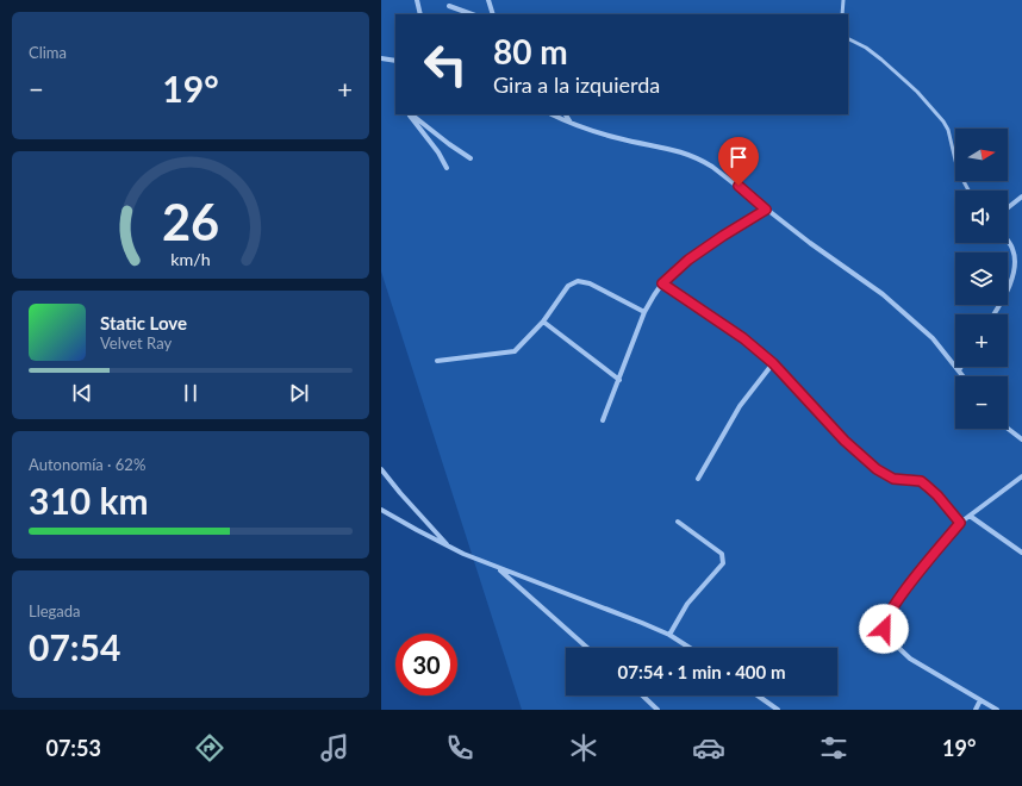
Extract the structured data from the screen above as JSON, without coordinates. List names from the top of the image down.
{
  "north": "right",
  "page": {
    "tile": [
      "Clima",
      ["Autonomía · 62%", "310 km"],
      ["Llegada", "07:54"]
    ],
    "turn": ["80 m", "Gira a la izquierda"],
    "heat": ["−", "19°", "+"],
    "map_buttons": ["+", "−"],
    "song": ["Static Love", "Velvet Ray"],
    "limit": "30",
    "trip": "07:54 · 1 min · 400 m",
    "tabs": ["07:53", "19°"],
    "gauge": ["26", "km/h"]
  }
}
